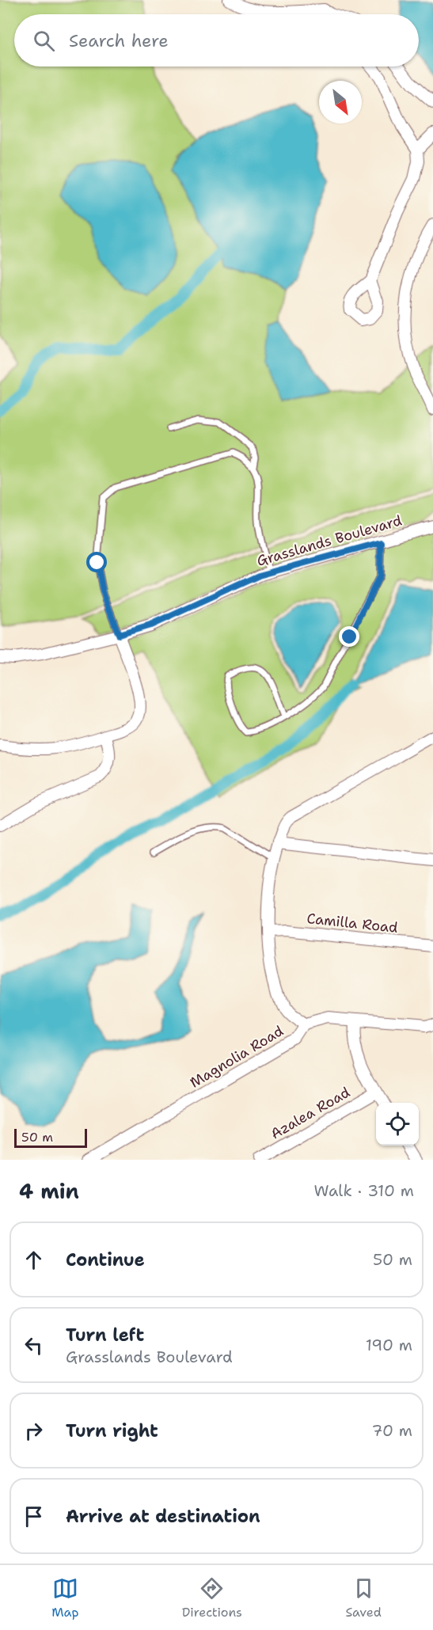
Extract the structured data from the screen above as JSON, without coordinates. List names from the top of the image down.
{
  "streets": {
    "street": [
      "Grasslands Boulevard",
      "Camilla Road",
      "Magnolia Road",
      "Azalea Road"
    ]
  },
  "crossings": [
    ["Camilla Road", "Magnolia Road"]
  ],
  "scale_bar": "50 m",
  "north": "bottom right",
  "page": {
    "search": "Search here",
    "scale": "50 m",
    "heading": ["4 min", "Walk · 310 m"],
    "list": [
      ["Continue", "50 m"],
      ["Turn left", "Grasslands Boulevard", "190 m"],
      ["Turn right", "70 m"],
      "Arrive at destination"
    ],
    "nav": ["Map", "Directions", "Saved"]
  }
}
